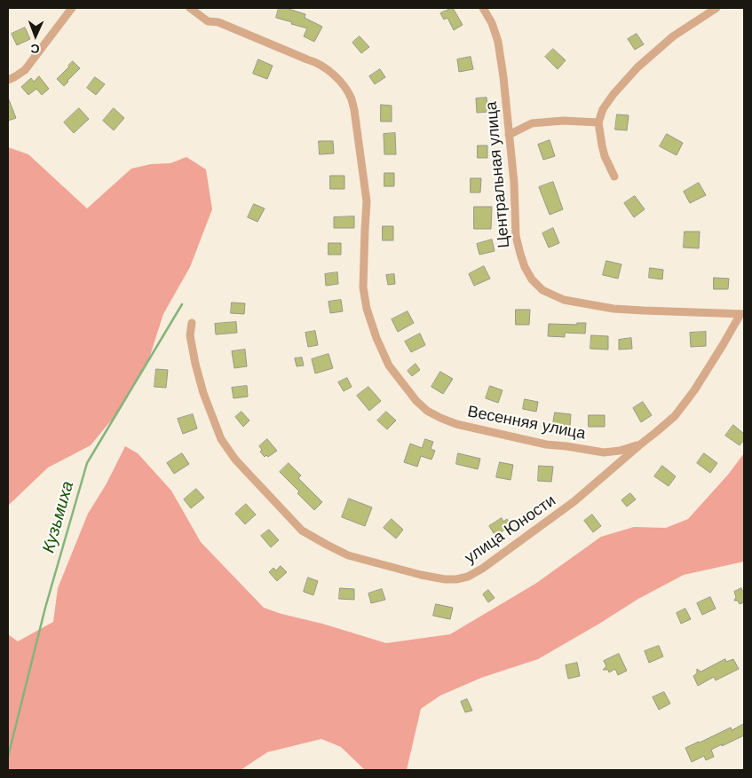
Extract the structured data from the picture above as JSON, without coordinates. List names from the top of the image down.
{
  "streets": {
    "street": ["Центральная улица", "Весенняя улица", "улица Юности"]
  },
  "crossings": [
    ["Центральная улица", "улица Юности"],
    ["Весенняя улица", "улица Юности"]
  ],
  "water": ["Кузьмиха"],
  "north": "bottom"
}
